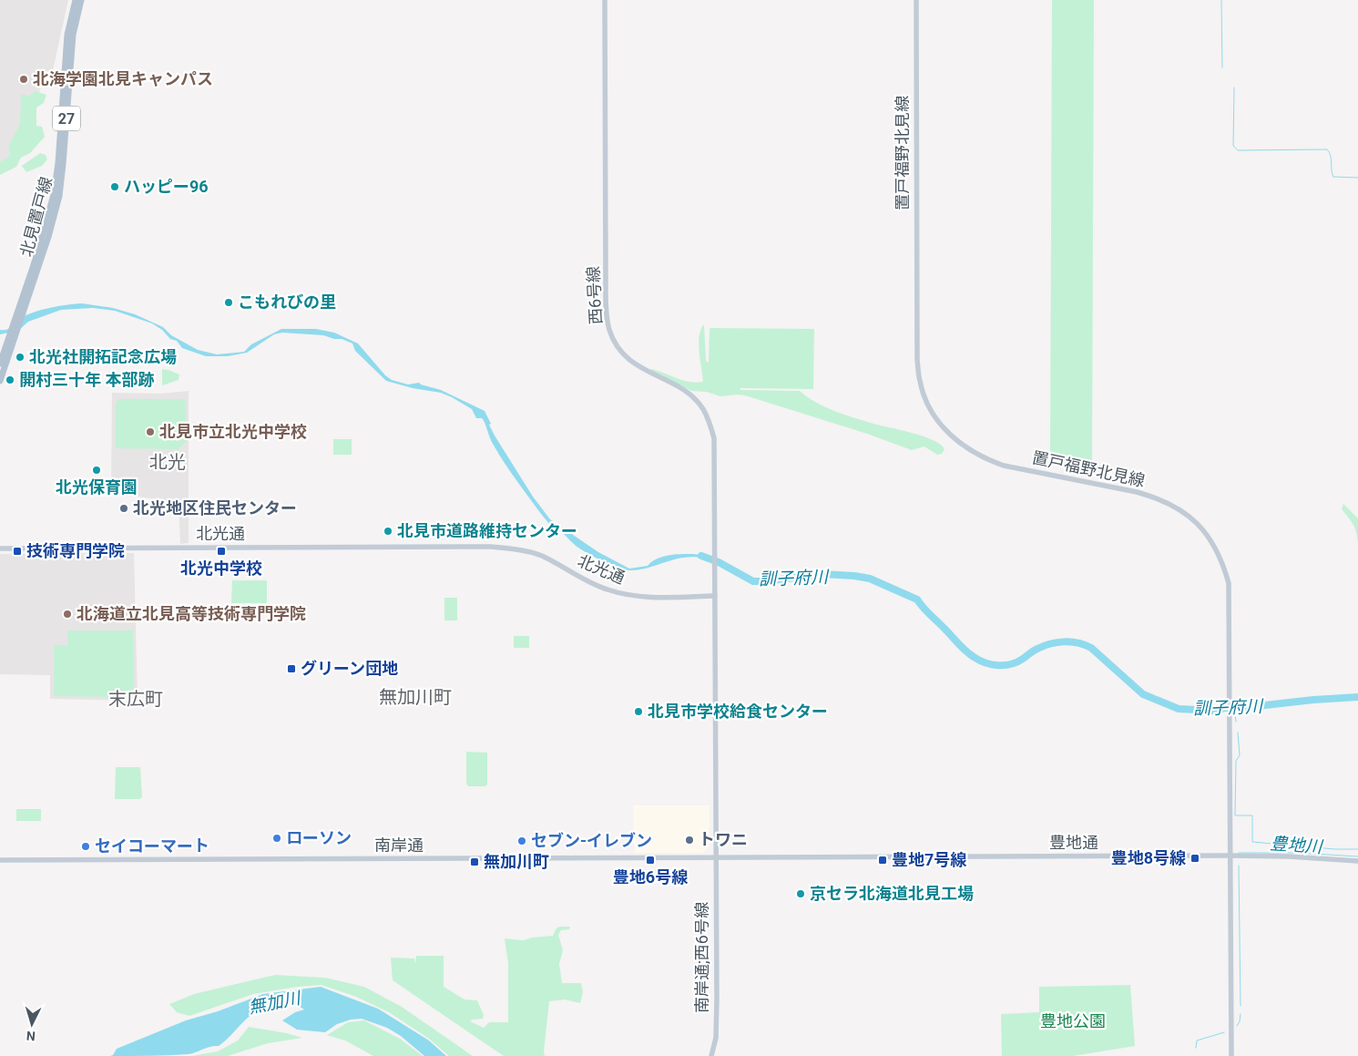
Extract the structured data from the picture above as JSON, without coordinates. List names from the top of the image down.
{
  "streets": {
    "main road": [
      "27",
      "置戸福野北見線",
      "北見置戸線",
      "西6号線",
      "北光通",
      "豊地通",
      "南岸通",
      "南岸通;西6号線"
    ]
  },
  "crossings": [
    ["置戸福野北見線", "豊地通"],
    ["西6号線", "北光通"],
    ["豊地通", "南岸通"],
    ["豊地通", "南岸通;西6号線"],
    ["南岸通", "南岸通;西6号線"]
  ],
  "districts": ["北光", "無加川町", "末広町"],
  "water": ["訓子府川", "豊地川", "無加川"],
  "parks": ["豊地公園"],
  "places": {
    "other": [
      "北海学園北見キャンパス",
      "ハッピー96",
      "こもれびの里",
      "北光社開拓記念広場",
      "開村三十年 本部跡",
      "北見市立北光中学校",
      "北光保育園",
      "北光地区住民センター",
      "北見市道路維持センター",
      "北海道立北見高等技術専門学院",
      "北見市学校給食センター",
      "ローソン",
      "トワニ",
      "セブン-イレブン",
      "セイコーマート",
      "京セラ北海道北見工場"
    ],
    "transit": [
      "技術専門学院",
      "北光中学校",
      "グリーン団地",
      "豊地8号線",
      "豊地6号線",
      "豊地7号線",
      "無加川町"
    ]
  },
  "north": "bottom"
}
